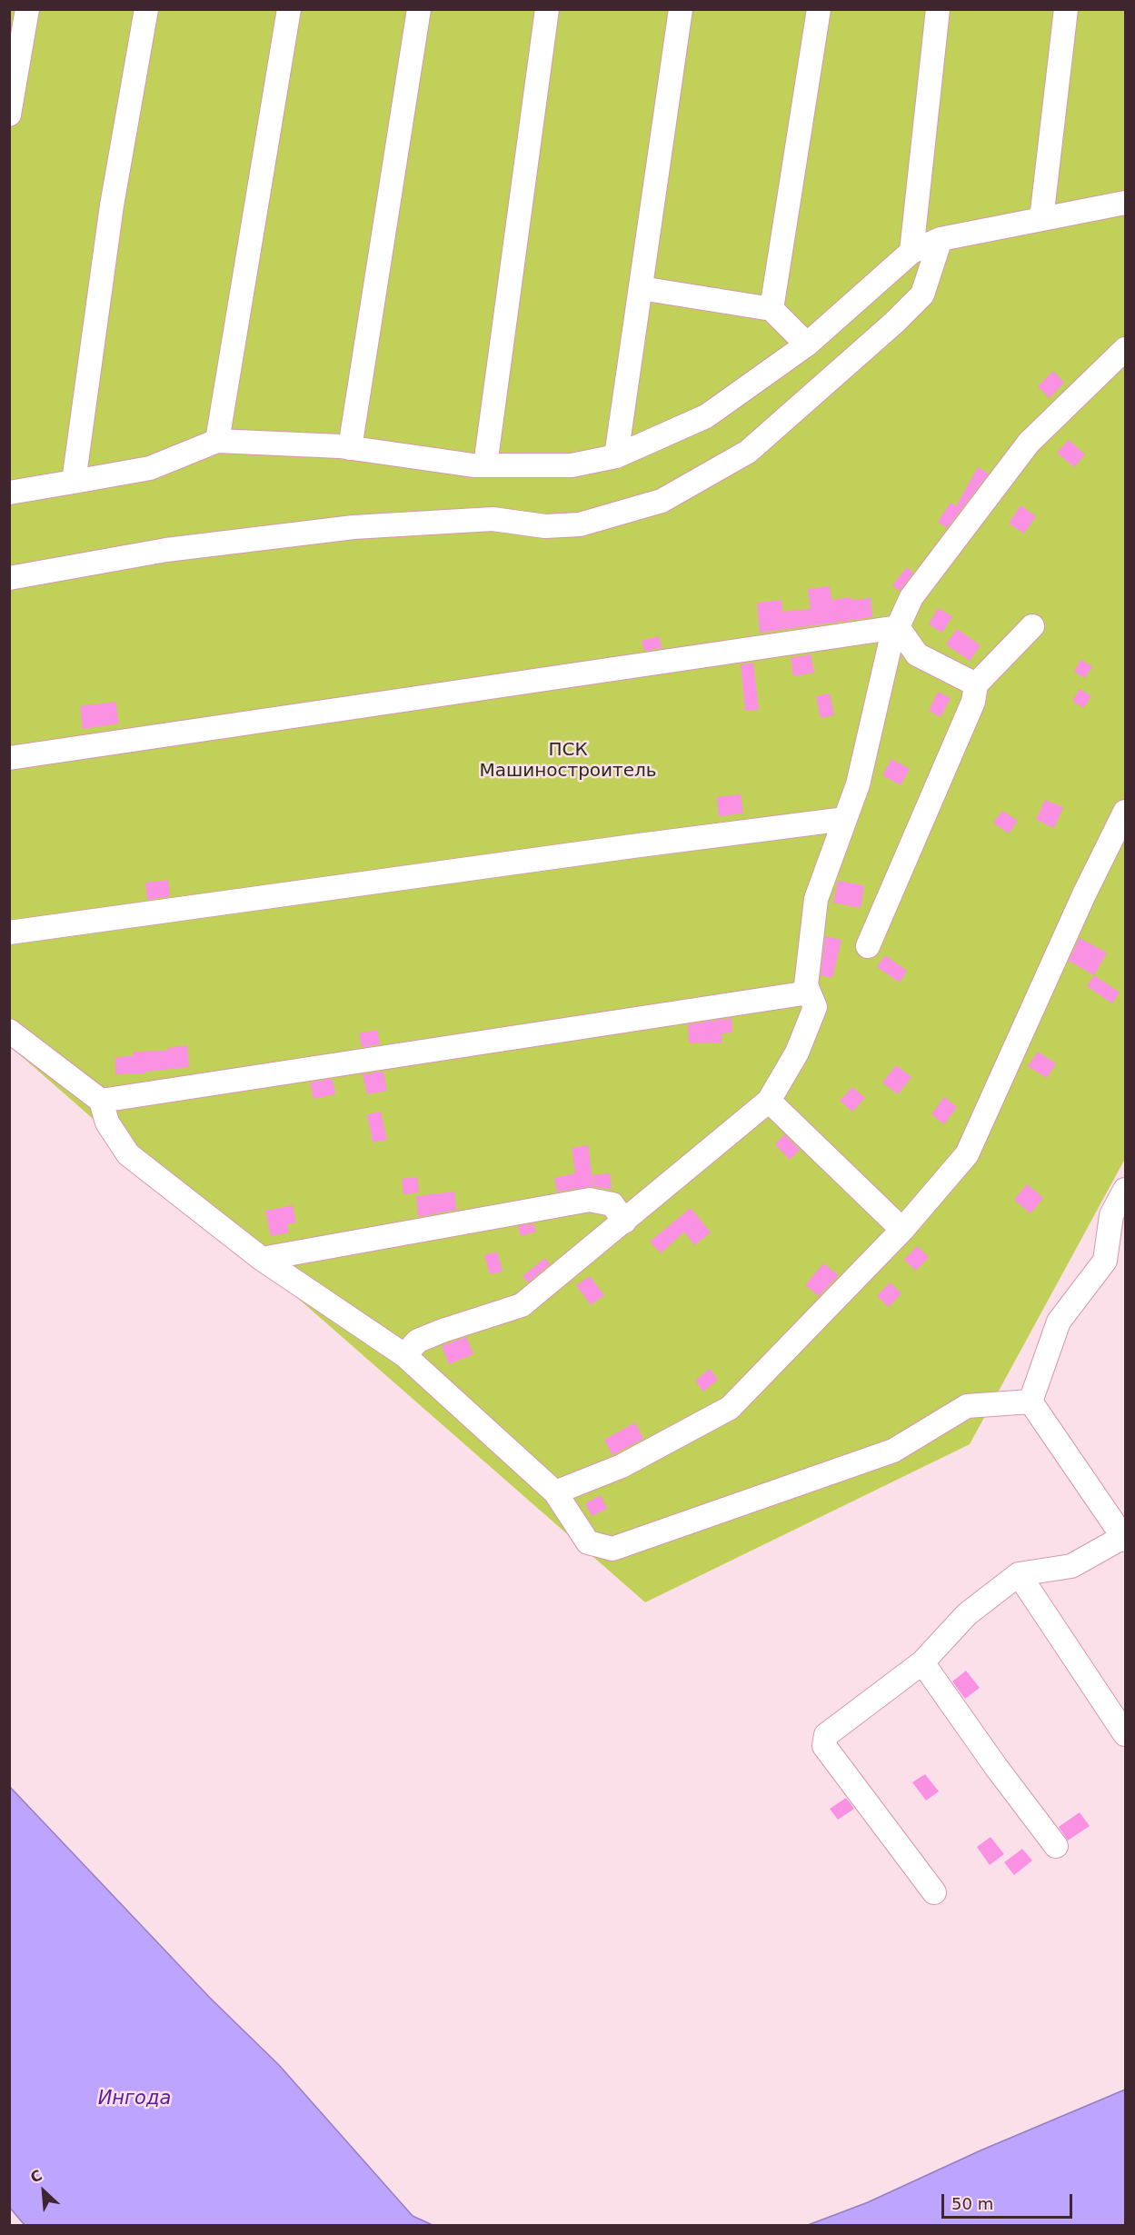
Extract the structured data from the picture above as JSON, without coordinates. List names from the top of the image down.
{
  "water": ["Ингода"],
  "parks": ["ПСК Машиностроитель"],
  "scale_bar": "50 m",
  "north": "top left"
}
